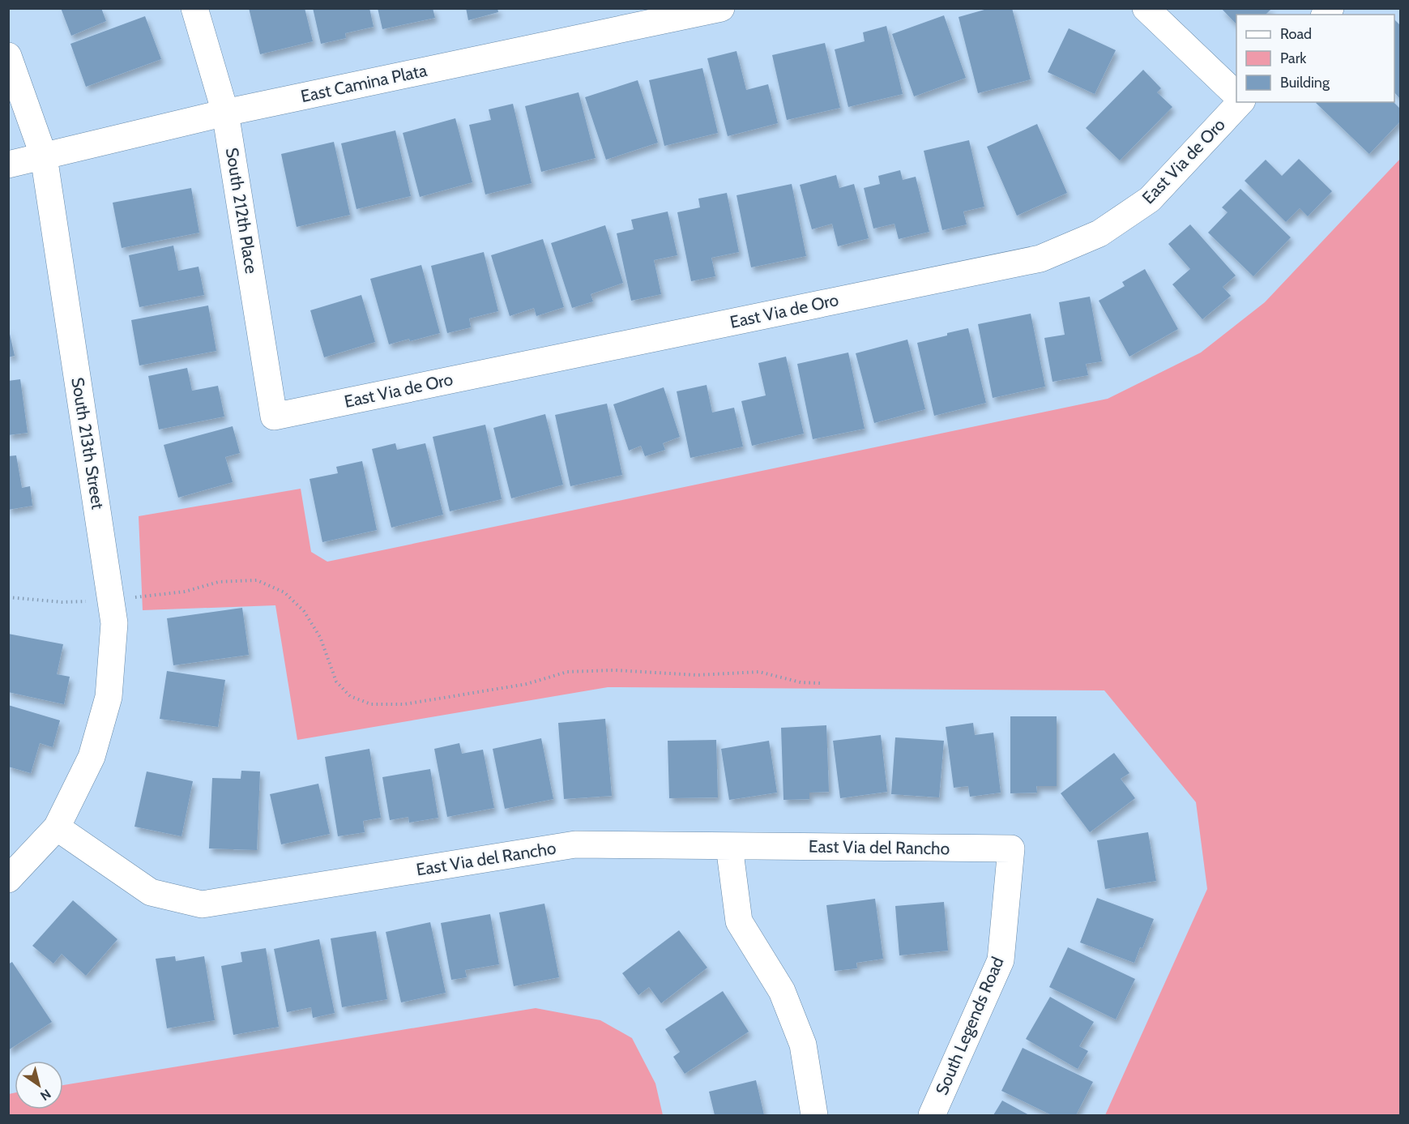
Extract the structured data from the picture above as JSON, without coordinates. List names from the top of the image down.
{
  "streets": {
    "street": [
      "East Camina Plata",
      "East Via de Oro",
      "South 212th Place",
      "South 213th Street",
      "East Via del Rancho",
      "South Legends Road"
    ]
  },
  "crossings": [
    ["East Camina Plata", "South 212th Place"],
    ["East Camina Plata", "South 213th Street"],
    ["East Via de Oro", "South 212th Place"],
    ["South 213th Street", "East Via del Rancho"],
    ["East Via del Rancho", "South Legends Road"]
  ],
  "legend": ["Road", "Park", "Building"],
  "north": "bottom right"
}
